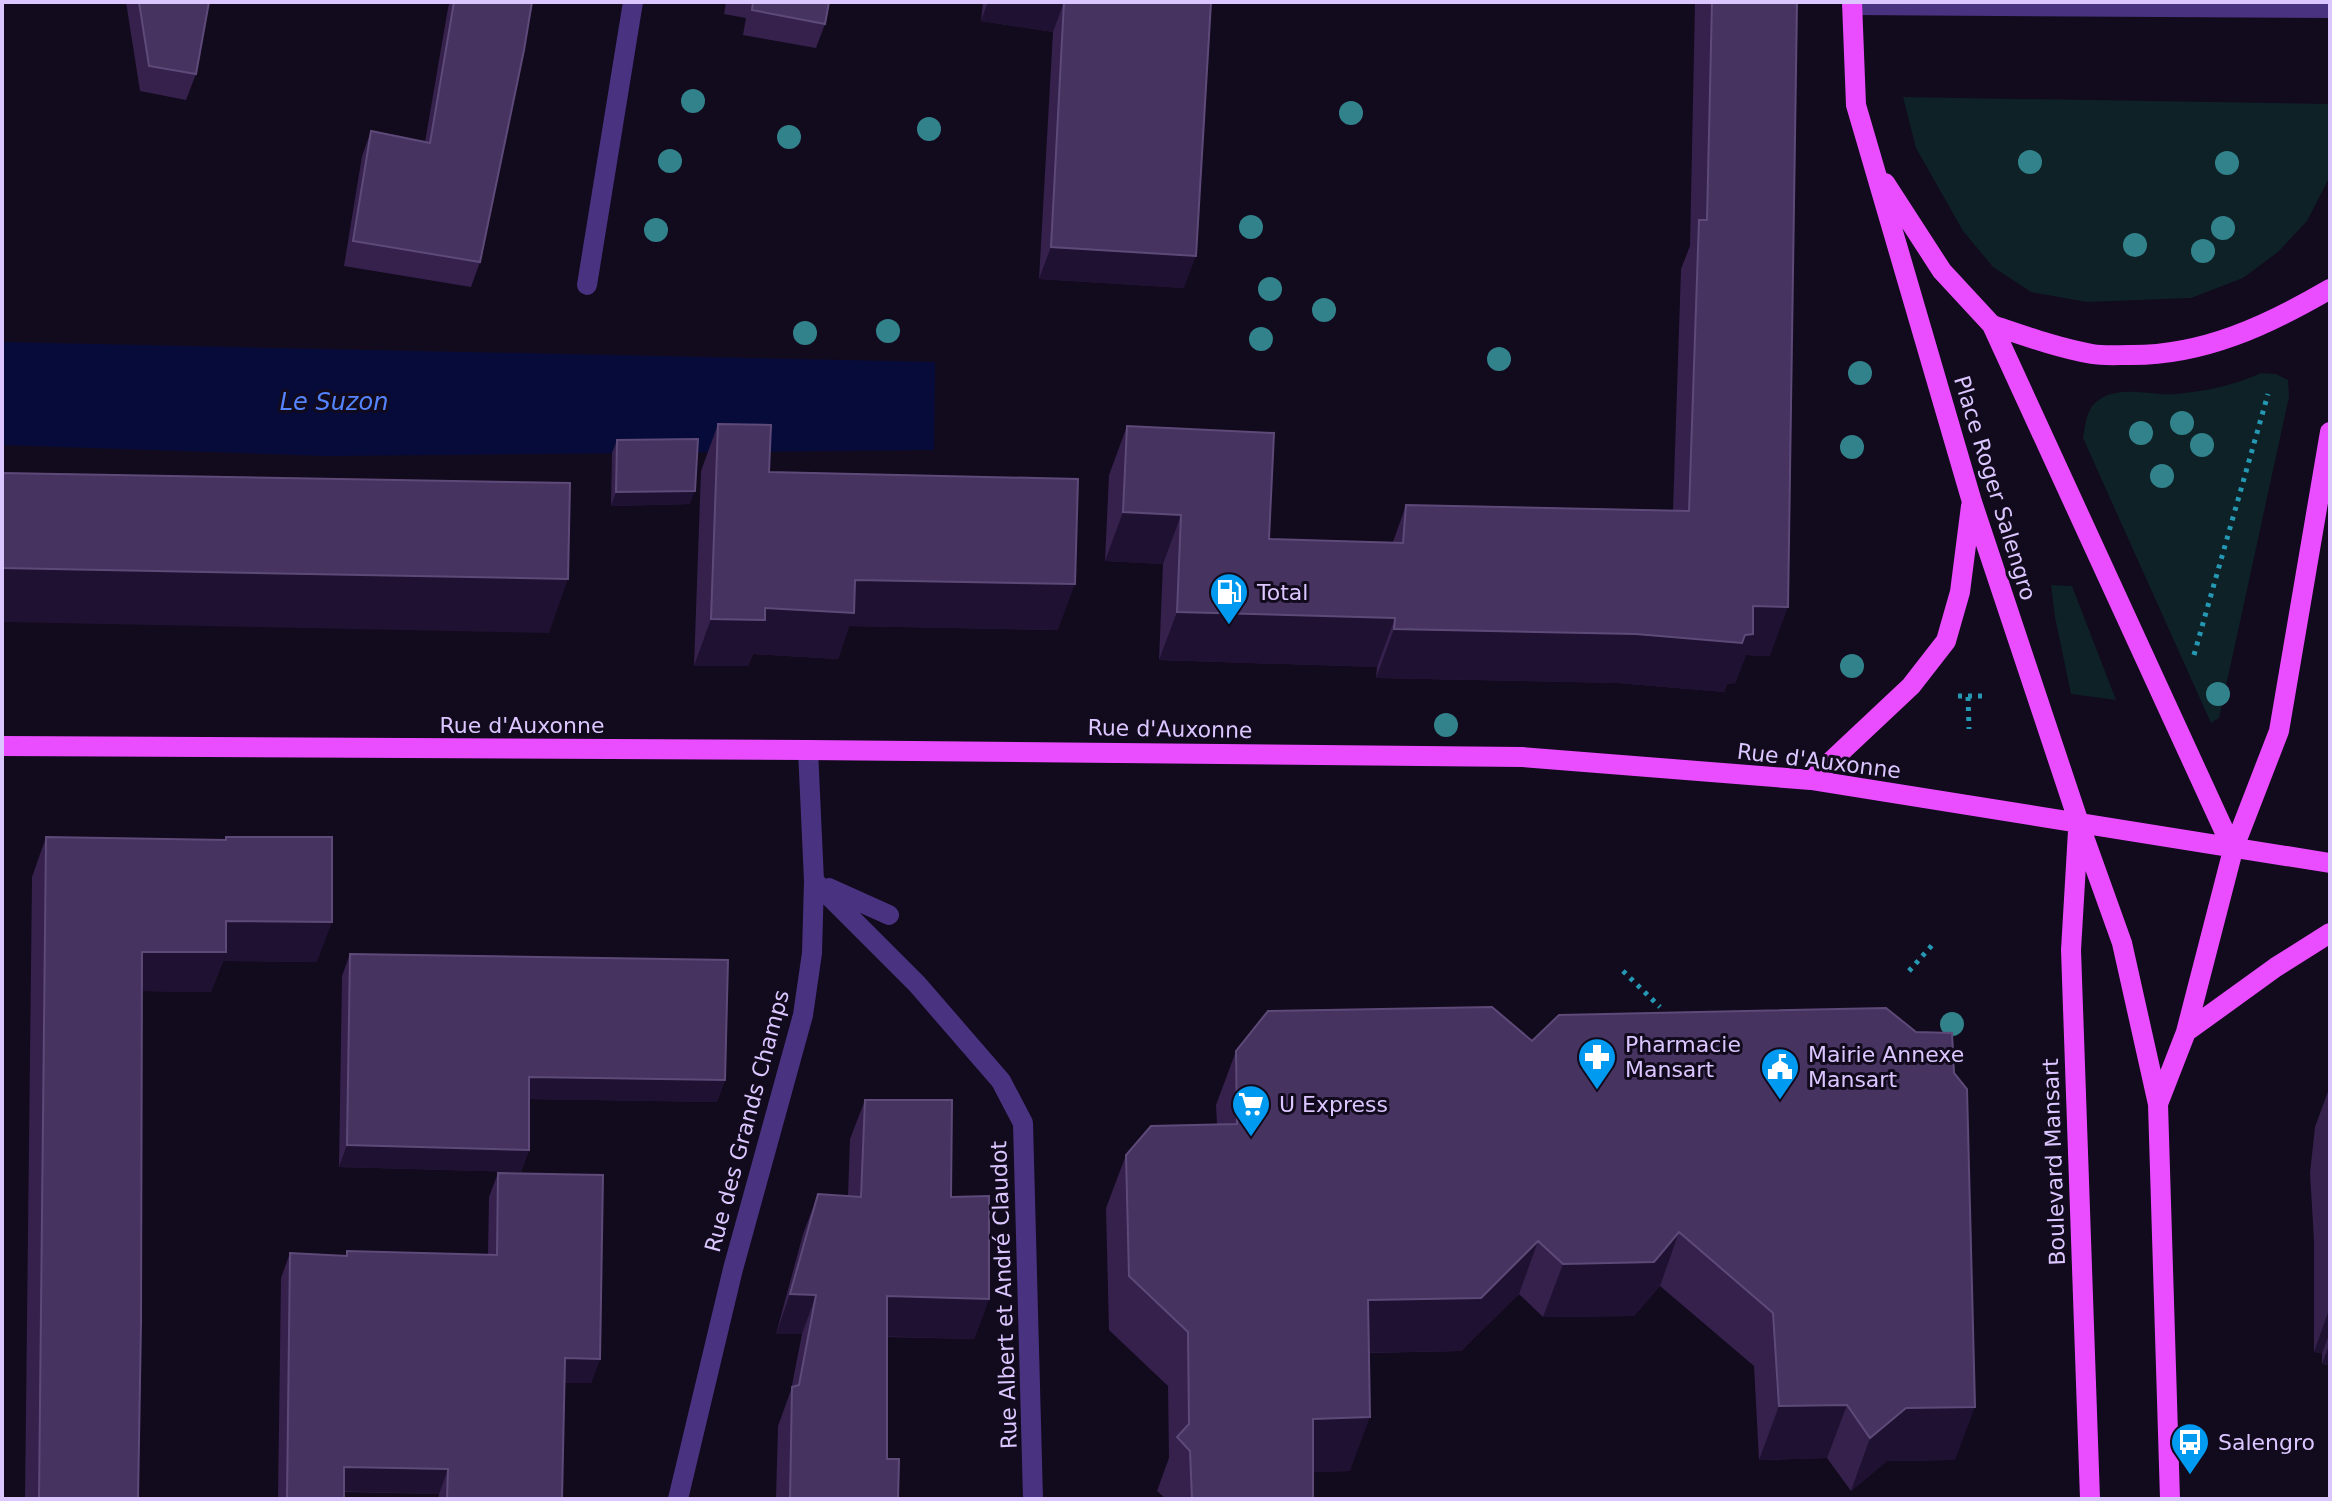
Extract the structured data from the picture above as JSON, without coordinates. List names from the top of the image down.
{
  "streets": {
    "main road": ["Place Roger Salengro", "Rue d'Auxonne", "Boulevard Mansart"],
    "street": ["Rue des Grands Champs", "Rue Albert et André Claudot"]
  },
  "crossings": [
    ["Place Roger Salengro", "Rue d'Auxonne"],
    ["Place Roger Salengro", "Boulevard Mansart"],
    ["Rue d'Auxonne", "Rue des Grands Champs"],
    ["Rue d'Auxonne", "Boulevard Mansart"],
    ["Rue des Grands Champs", "Rue Albert et André Claudot"]
  ],
  "water": ["Le Suzon"],
  "places": {
    "fuel station": ["Total"],
    "pharmacy": ["Pharmacie Mansart"],
    "public building": ["Mairie Annexe Mansart"],
    "supermarket": ["U Express"],
    "bus stop": ["Salengro"]
  }
}
